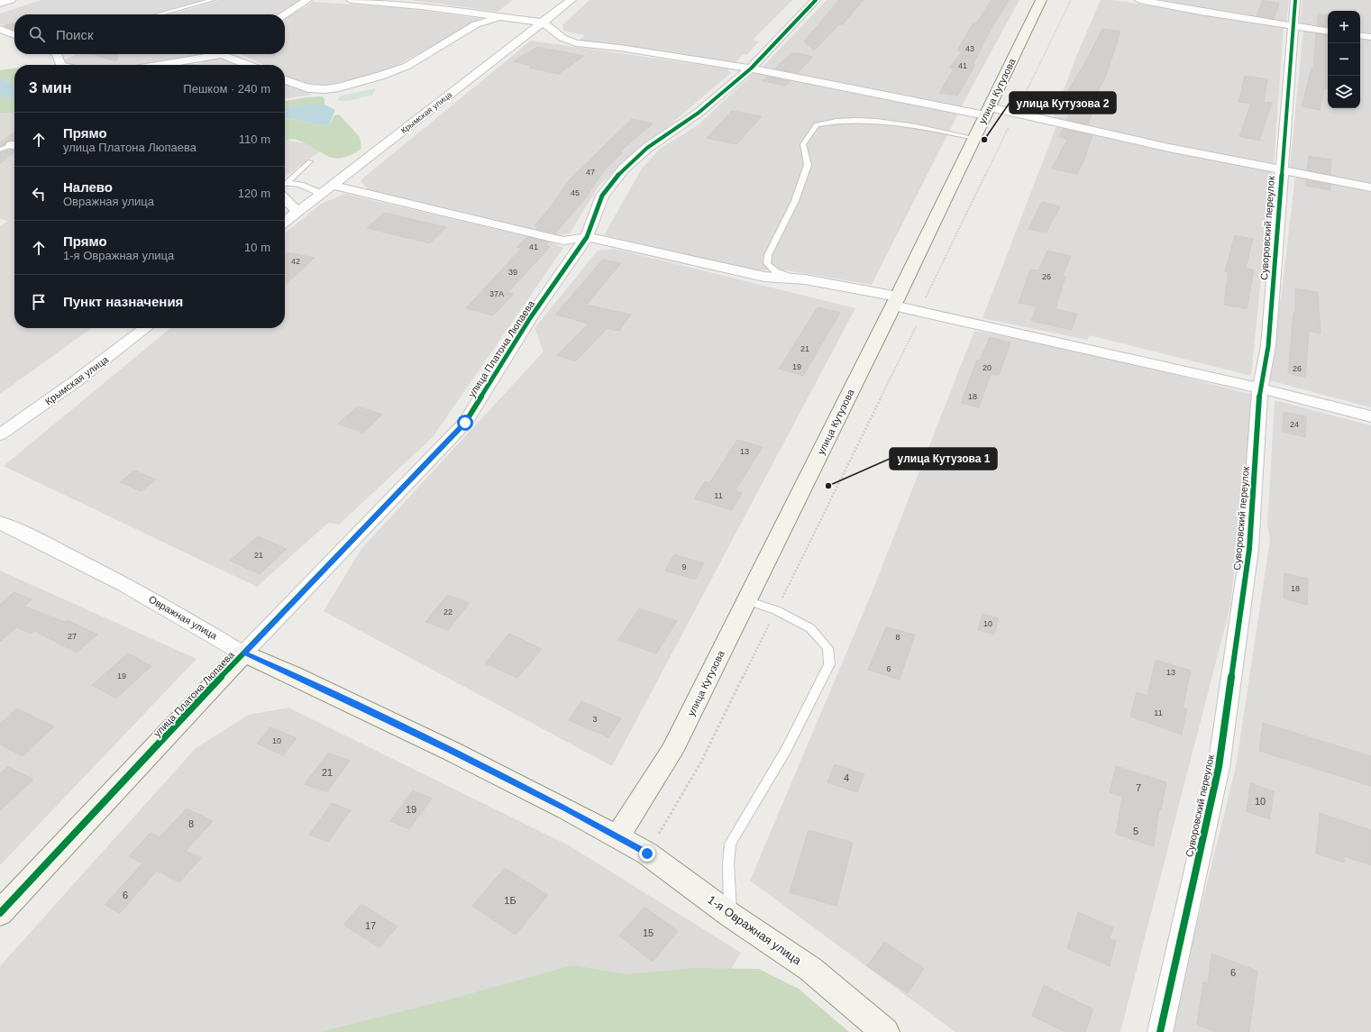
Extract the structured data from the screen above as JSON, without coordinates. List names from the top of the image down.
{
  "streets": {
    "street": [
      "улица Кутузова",
      "Крымская улица",
      "Суворовский переулок",
      "улица Платона Люпаева",
      "Овражная улица",
      "1-я Овражная улица"
    ]
  },
  "crossings": [
    ["улица Кутузова", "Овражная улица"],
    ["улица Кутузова", "1-я Овражная улица"],
    ["улица Платона Люпаева", "Овражная улица"],
    ["Овражная улица", "1-я Овражная улица"]
  ],
  "places": ["улица Кутузова 2", "улица Кутузова 1"],
  "house_numbers": [
    "43",
    "41",
    "47",
    "45",
    "41",
    "42",
    "39",
    "26",
    "37А",
    "21",
    "19",
    "20",
    "26",
    "18",
    "24",
    "13",
    "11",
    "21",
    "9",
    "18",
    "22",
    "10",
    "27",
    "8",
    "6",
    "13",
    "19",
    "11",
    "3",
    "10",
    "21",
    "4",
    "7",
    "10",
    "19",
    "8",
    "5",
    "6",
    "1Б",
    "17",
    "15",
    "6"
  ],
  "page": {
    "map_buttons": ["+", "−"],
    "search": "Поиск",
    "heading": ["3 мин", "Пешком · 240 m"],
    "list": [
      ["Прямо", "улица Платона Люпаева", "110 m"],
      ["Налево", "Овражная улица", "120 m"],
      ["Прямо", "1-я Овражная улица", "10 m"],
      "Пункт назначения"
    ]
  }
}
